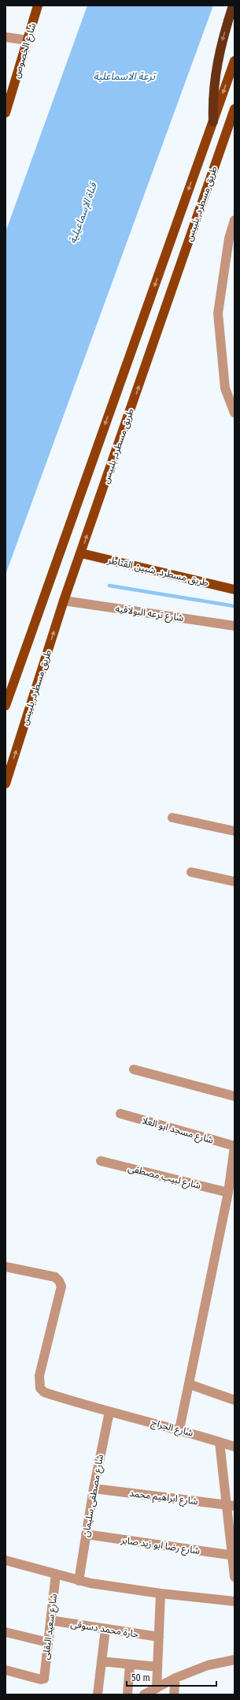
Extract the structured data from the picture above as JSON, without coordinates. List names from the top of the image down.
{
  "streets": {
    "main road": ["شارع الخصوص", "طريق مسطرد, بلبيس", "طريق مسطرد, شبين القناطر"],
    "street": [
      "شارع ترعه البولاقيه",
      "شارع مسجد ابو العلا",
      "شارع لبيب مصطفى",
      "شارع الجراج",
      "شارع مصطفى سليمان",
      "شارع ابراهيم محمد",
      "شارع رضا ابو زيد صابر",
      "شارع سعيد البقلى",
      "حارة محمد دسوقى"
    ]
  },
  "crossings": [
    ["طريق مسطرد, بلبيس", "طريق مسطرد, شبين القناطر"],
    ["طريق مسطرد, بلبيس", "شارع ترعه البولاقيه"],
    ["شارع الجراج", "شارع مصطفى سليمان"],
    ["شارع مصطفى سليمان", "شارع ابراهيم محمد"],
    ["شارع مصطفى سليمان", "شارع رضا ابو زيد صابر"],
    ["شارع سعيد البقلى", "حارة محمد دسوقى"]
  ],
  "water": ["ترعة الاسماعلية", "قناة الإسماعيلية"],
  "scale_bar": "50 m"
}
